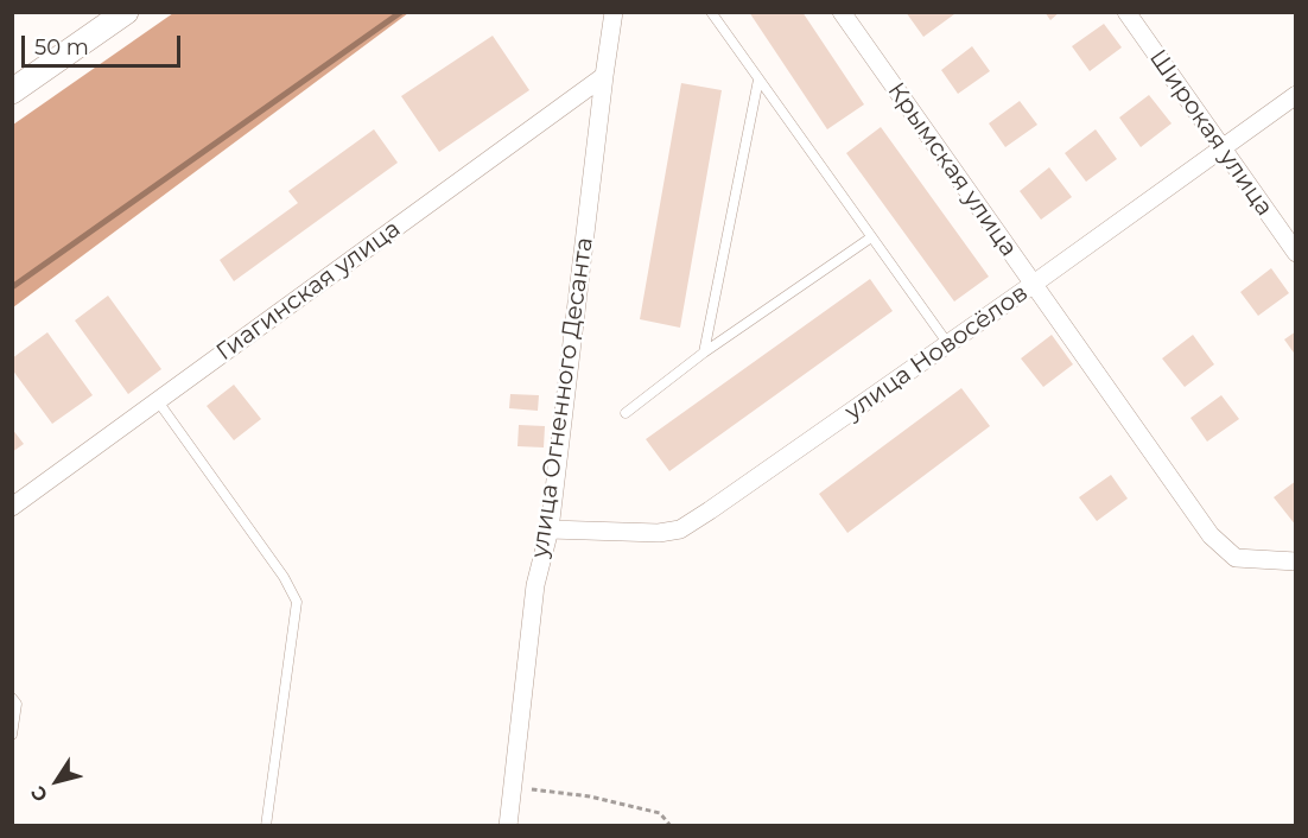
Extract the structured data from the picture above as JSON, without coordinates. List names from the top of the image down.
{
  "streets": {
    "street": [
      "Широкая улица",
      "Крымская улица",
      "Гиагинская улица",
      "улица Новосёлов",
      "улица Огненного Десанта"
    ]
  },
  "crossings": [
    ["Широкая улица", "улица Новосёлов"],
    ["Крымская улица", "улица Новосёлов"],
    ["Гиагинская улица", "улица Огненного Десанта"],
    ["улица Новосёлов", "улица Огненного Десанта"]
  ],
  "scale_bar": "50 m",
  "north": "bottom left"
}
